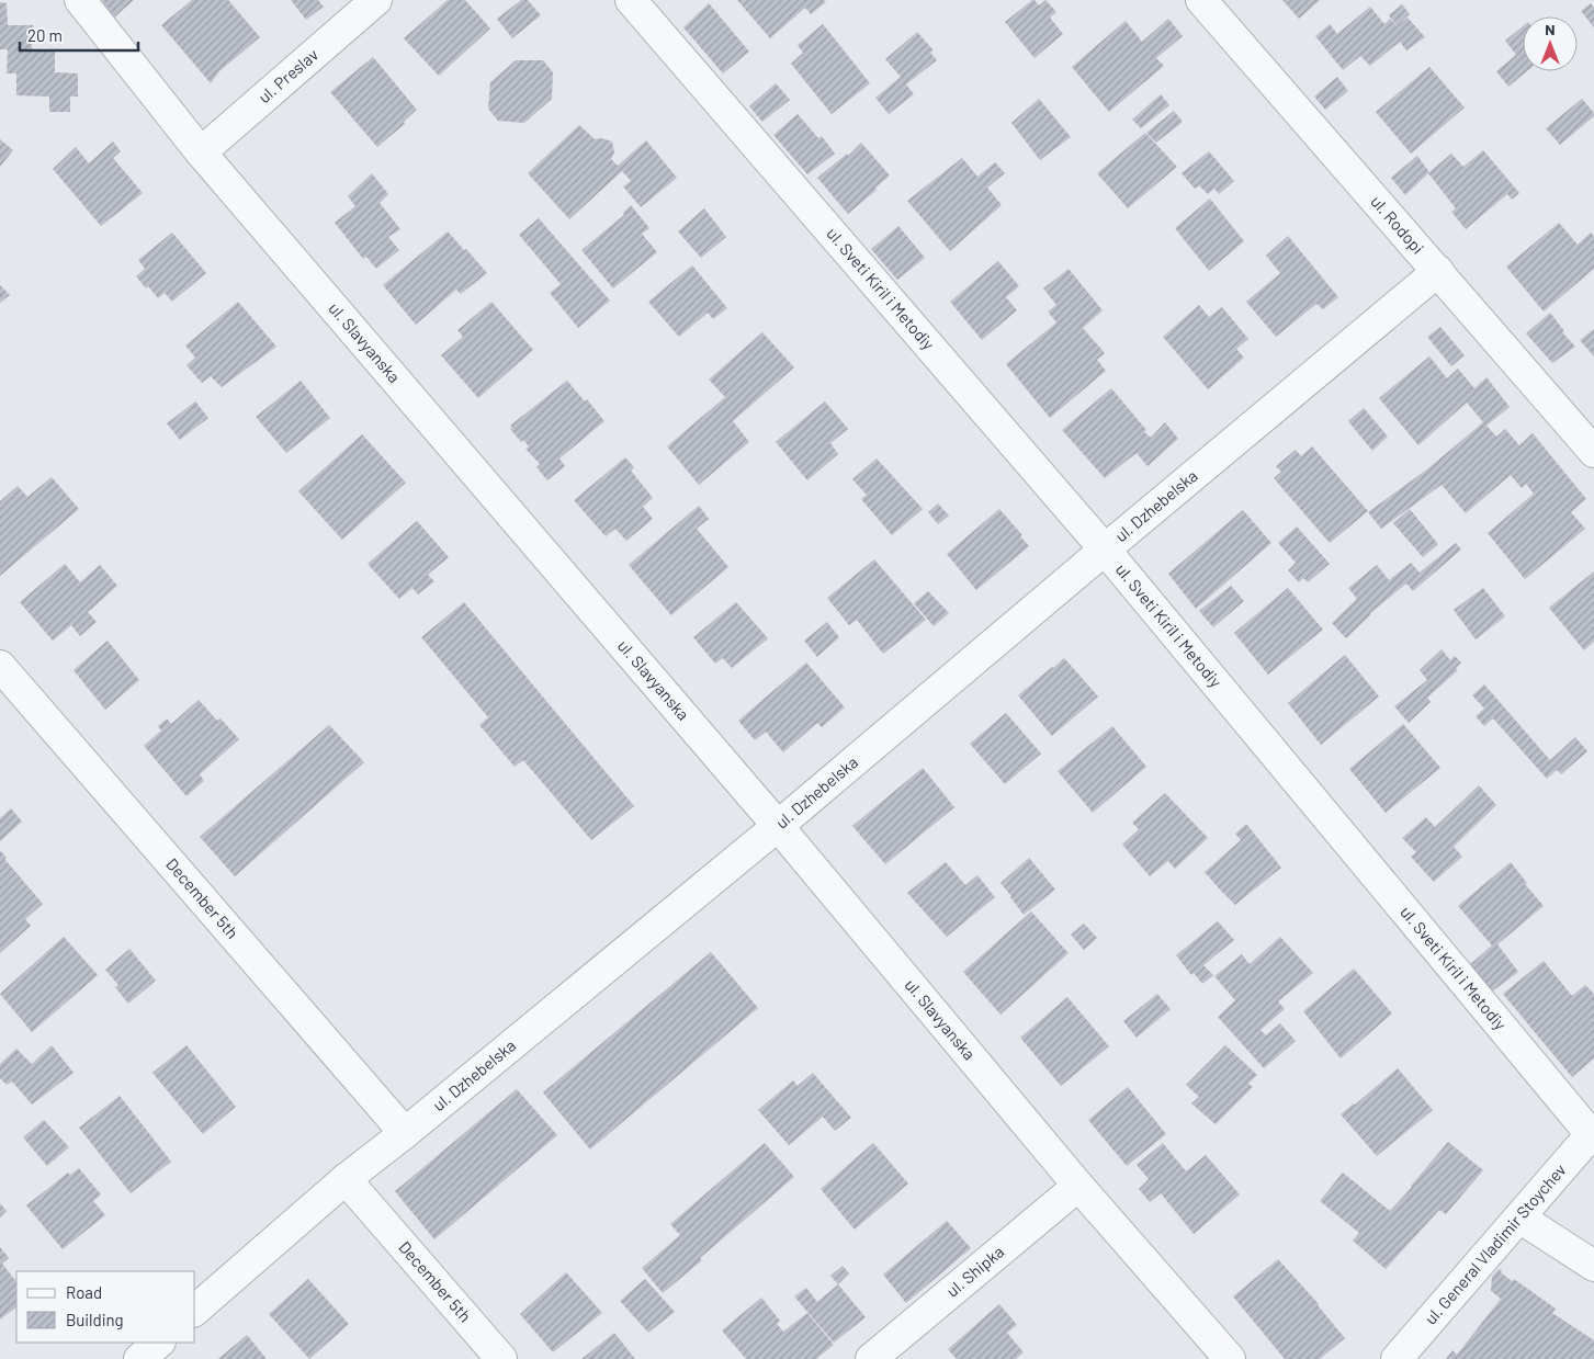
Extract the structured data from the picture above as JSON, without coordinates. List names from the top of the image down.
{
  "streets": {
    "street": [
      "ul. Preslav",
      "ul. Rodopi",
      "ul. Sveti Kiril i Metodiy",
      "ul. Slavyanska",
      "ul. Dzhebelska",
      "December 5th",
      "ul. General Vladimir Stoychev",
      "ul. Shipka"
    ]
  },
  "crossings": [
    ["ul. Preslav", "ul. Slavyanska"],
    ["ul. Rodopi", "ul. Dzhebelska"],
    ["ul. Sveti Kiril i Metodiy", "ul. Dzhebelska"],
    ["ul. Sveti Kiril i Metodiy", "ul. General Vladimir Stoychev"],
    ["ul. Slavyanska", "ul. Dzhebelska"],
    ["ul. Slavyanska", "ul. Shipka"],
    ["ul. Dzhebelska", "December 5th"]
  ],
  "legend": ["Road", "Building"],
  "scale_bar": "20 m",
  "north": "top"
}
